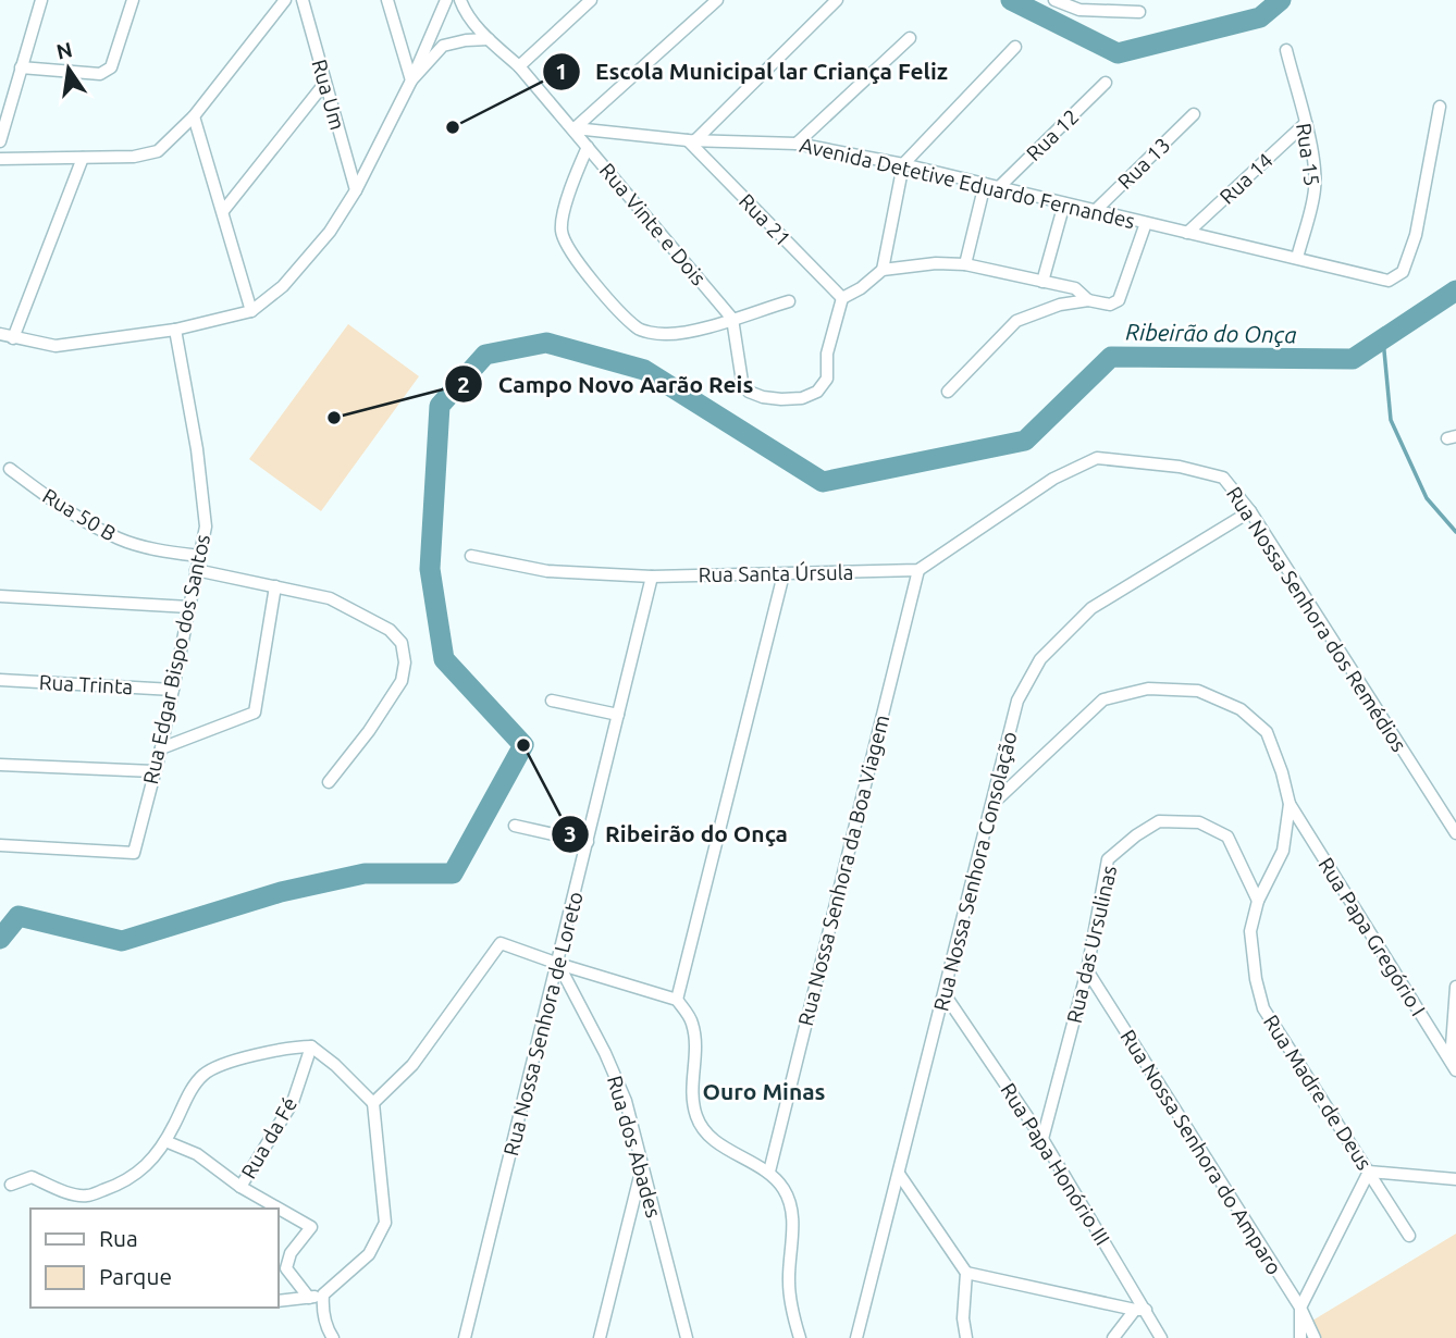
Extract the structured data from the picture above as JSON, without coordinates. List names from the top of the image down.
{
  "streets": {
    "street": [
      "Rua Um",
      "Rua 12",
      "Rua 15",
      "Rua 13",
      "Rua 14",
      "Avenida Detetive Eduardo Fernandes",
      "Rua 21",
      "Rua Vinte e Dois",
      "Rua 50 B",
      "Rua Santa Úrsula",
      "Rua Nossa Senhora dos Remédios",
      "Rua Edgar Bispo dos Santos",
      "Rua Trinta",
      "Rua Nossa Senhora da Boa Viagem",
      "Rua Nossa Senhora Consolação",
      "Rua Papa Gregório I",
      "Rua das Ursulinas",
      "Rua Nossa Senhora de Loreto",
      "Rua Madre de Deus",
      "Rua da Fé",
      "Rua dos Abades",
      "Rua Nossa Senhora do Amparo",
      "Rua Papa Honório III"
    ]
  },
  "crossings": [
    ["Rua 12", "Avenida Detetive Eduardo Fernandes"],
    ["Rua 15", "Rua 14"],
    ["Rua 15", "Avenida Detetive Eduardo Fernandes"],
    ["Rua 13", "Avenida Detetive Eduardo Fernandes"],
    ["Rua 14", "Avenida Detetive Eduardo Fernandes"],
    ["Avenida Detetive Eduardo Fernandes", "Rua 21"],
    ["Avenida Detetive Eduardo Fernandes", "Rua Vinte e Dois"],
    ["Rua 50 B", "Rua Edgar Bispo dos Santos"],
    ["Rua Santa Úrsula", "Rua Nossa Senhora dos Remédios"],
    ["Rua Santa Úrsula", "Rua Nossa Senhora da Boa Viagem"],
    ["Rua Santa Úrsula", "Rua Nossa Senhora de Loreto"],
    ["Rua Nossa Senhora dos Remédios", "Rua Nossa Senhora da Boa Viagem"],
    ["Rua Nossa Senhora dos Remédios", "Rua Nossa Senhora Consolação"],
    ["Rua Edgar Bispo dos Santos", "Rua Trinta"],
    ["Rua Nossa Senhora Consolação", "Rua Madre de Deus"],
    ["Rua Nossa Senhora Consolação", "Rua Papa Honório III"],
    ["Rua Papa Gregório I", "Rua Madre de Deus"],
    ["Rua das Ursulinas", "Rua Madre de Deus"],
    ["Rua das Ursulinas", "Rua Nossa Senhora do Amparo"],
    ["Rua das Ursulinas", "Rua Papa Honório III"],
    ["Rua Nossa Senhora de Loreto", "Rua dos Abades"]
  ],
  "districts": ["Ouro Minas"],
  "water": ["Ribeirão do Onça"],
  "places": ["Escola Municipal lar Criança Feliz", "Campo Novo Aarão Reis", "Ribeirão do Onça"],
  "legend": ["Rua", "Parque"],
  "north": "top"
}
